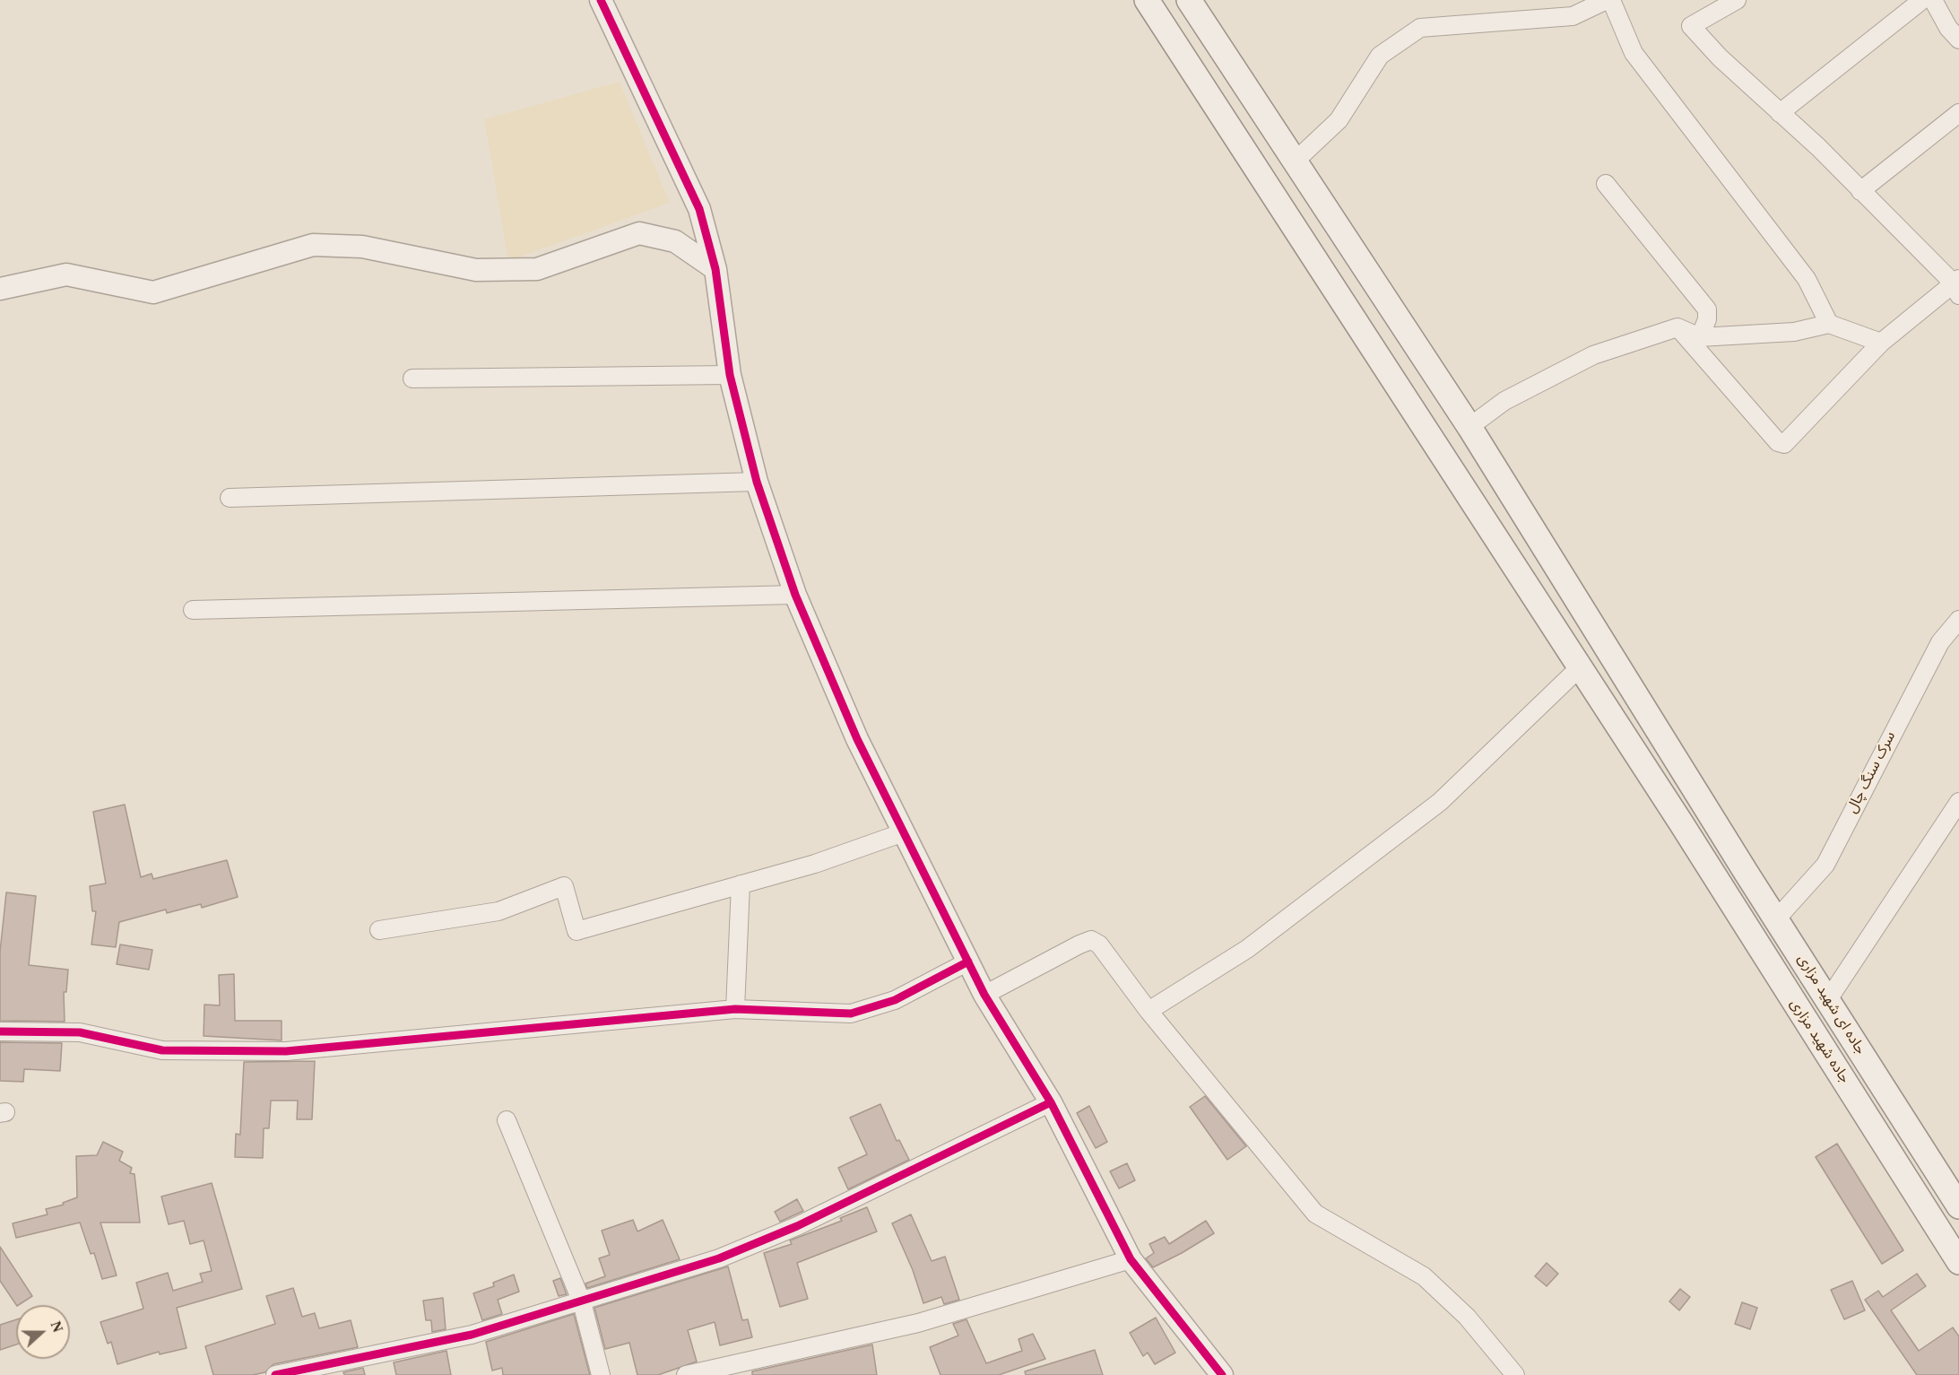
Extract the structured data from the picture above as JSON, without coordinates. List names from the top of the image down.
{
  "streets": {
    "main road": ["جاده ای شهید مزاری", "جاده شهید مزاری"],
    "street": ["سرک سنگ چال"]
  },
  "crossings": [
    ["سرک سنگ چال", "جاده ای شهید مزاری"]
  ],
  "north": "right"
}
